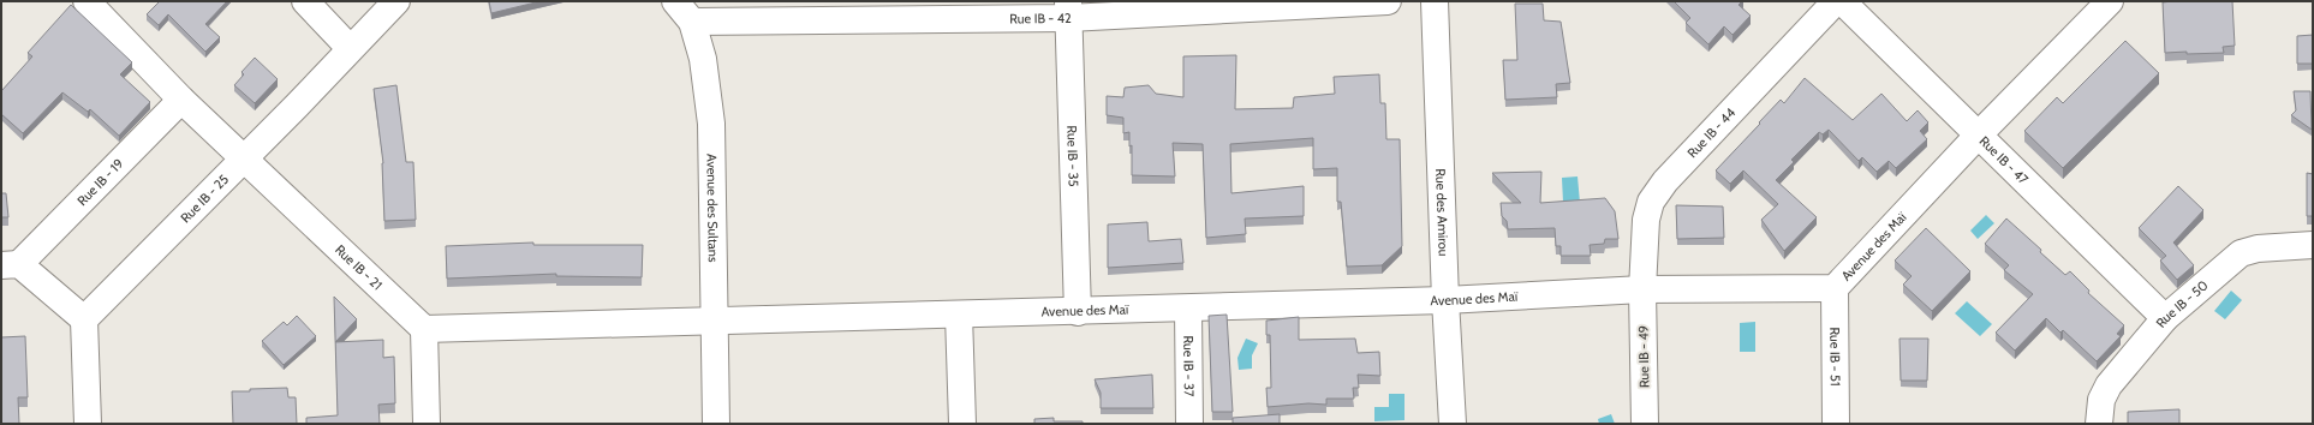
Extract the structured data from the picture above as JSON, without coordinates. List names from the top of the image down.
{
  "streets": {
    "street": [
      "Rue IB - 42",
      "Rue IB - 44",
      "Rue IB - 35",
      "Rue IB - 47",
      "Rue IB - 19",
      "Rue IB - 25",
      "Avenue des Sultans",
      "Rue des Amirou",
      "Avenue des Maï",
      "Rue IB - 21",
      "Rue IB - 50",
      "Rue IB - 49",
      "Rue IB - 51",
      "Rue IB - 37"
    ]
  },
  "crossings": [
    ["Rue IB - 42", "Rue IB - 35"],
    ["Rue IB - 42", "Avenue des Sultans"],
    ["Rue IB - 44", "Avenue des Maï"],
    ["Rue IB - 44", "Rue IB - 49"],
    ["Rue IB - 35", "Avenue des Maï"],
    ["Rue IB - 47", "Avenue des Maï"],
    ["Rue IB - 47", "Rue IB - 50"],
    ["Rue IB - 19", "Rue IB - 21"],
    ["Rue IB - 25", "Rue IB - 21"],
    ["Avenue des Sultans", "Avenue des Maï"],
    ["Rue des Amirou", "Avenue des Maï"],
    ["Avenue des Maï", "Rue IB - 49"],
    ["Avenue des Maï", "Rue IB - 51"],
    ["Avenue des Maï", "Rue IB - 37"]
  ]
}
